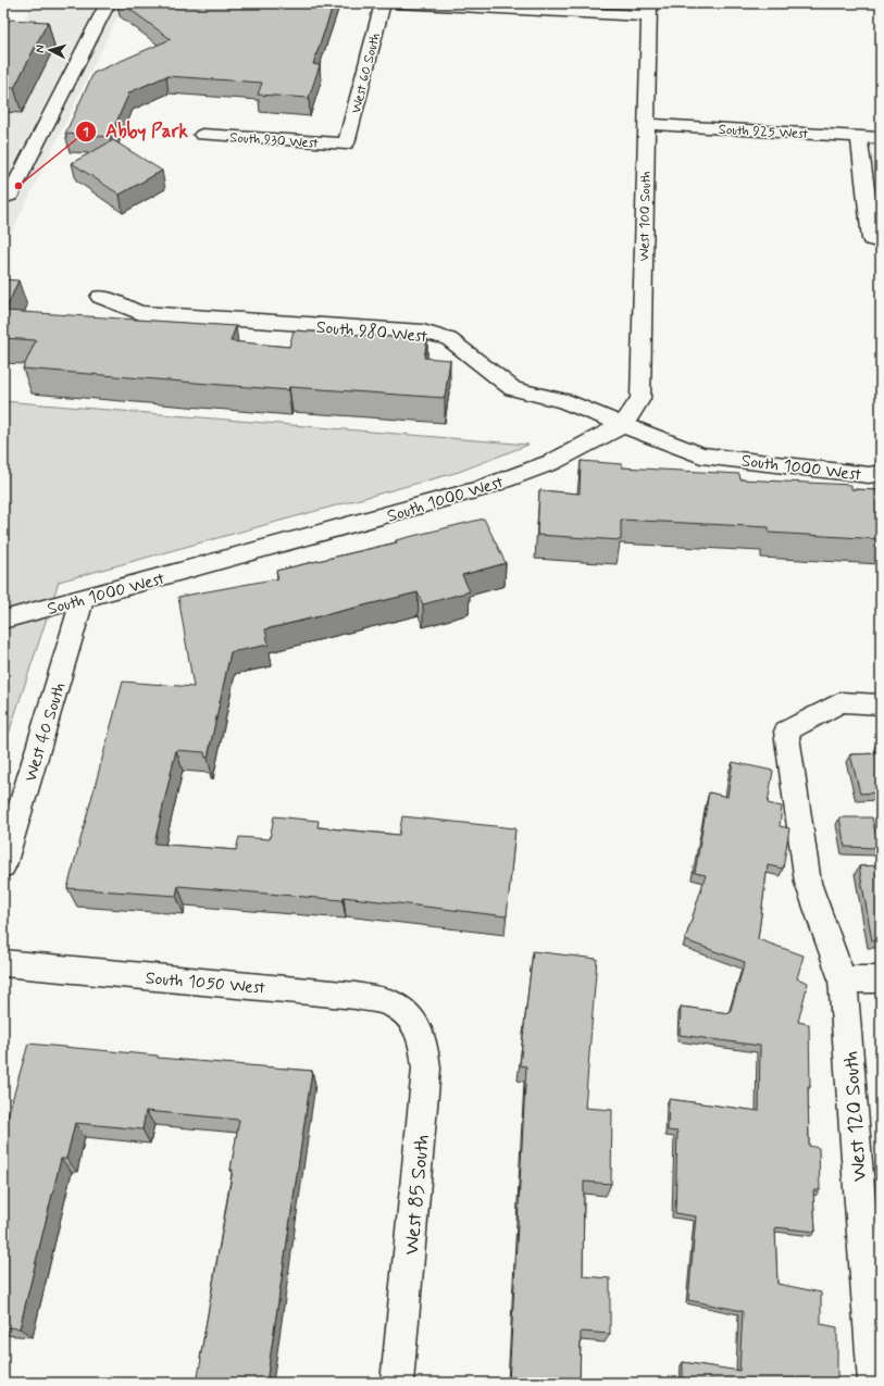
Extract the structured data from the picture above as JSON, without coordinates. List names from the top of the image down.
{
  "streets": {
    "street": [
      "West 60 South",
      "South 925 West",
      "South 930 West",
      "West 100 South",
      "South 980 West",
      "South 1000 West",
      "West 40 South",
      "South 1050 West",
      "West 120 South",
      "West 85 South"
    ]
  },
  "crossings": [
    ["West 60 South", "South 930 West"],
    ["South 925 West", "West 100 South"],
    ["West 100 South", "South 980 West"],
    ["West 100 South", "South 1000 West"],
    ["South 980 West", "South 1000 West"],
    ["South 1000 West", "West 40 South"],
    ["South 1050 West", "West 85 South"]
  ],
  "places": ["Abby Park"],
  "north": "left"
}
